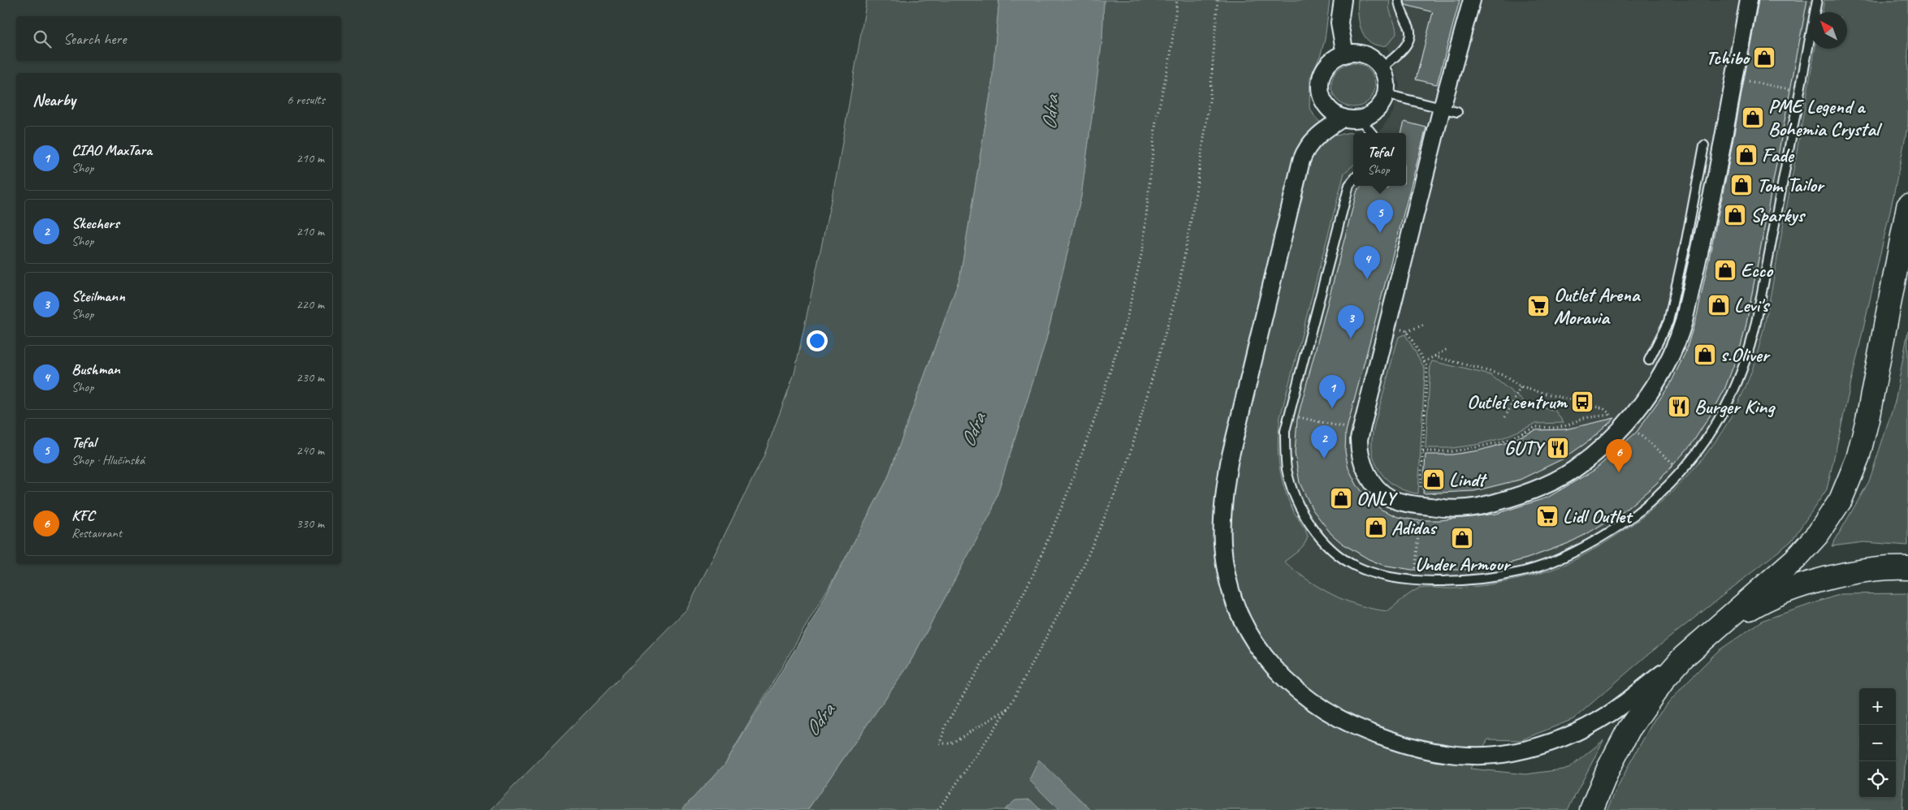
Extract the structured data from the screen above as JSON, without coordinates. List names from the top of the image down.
{
  "water": ["Odra"],
  "places": {
    "shop": [
      "Tchibo",
      "PME Legend a Bohemia Crystal",
      "Fade",
      "Tom Tailor",
      "Sparkys",
      "Ecco",
      "Levi's",
      "s.Oliver",
      "Lindt",
      "ONLY",
      "Adidas",
      "Under Armour"
    ],
    "supermarket": ["Outlet Arena Moravia", "Lidl Outlet"],
    "bus stop": ["Outlet centrum"],
    "restaurant": ["Burger King", "GUTY"]
  },
  "north": "top left",
  "page": {
    "search": "Search here",
    "heading": ["Nearby", "6 results"],
    "list": [
      {
        "mark": "1",
        "name": "CIAO MaxTara",
        "note": "Shop",
        "value": "210 m"
      },
      {
        "mark": "2",
        "name": "Skechers",
        "note": "Shop",
        "value": "210 m"
      },
      {
        "mark": "3",
        "name": "Steilmann",
        "note": "Shop",
        "value": "220 m"
      },
      {
        "mark": "4",
        "name": "Bushman",
        "note": "Shop",
        "value": "230 m"
      },
      {
        "mark": "5",
        "name": "Tefal",
        "note": "Shop · Hlučínská",
        "value": "240 m"
      },
      {
        "mark": "6",
        "name": "KFC",
        "note": "Restaurant",
        "value": "330 m"
      }
    ],
    "popup": ["Tefal", "Shop"],
    "pins": [
      "5",
      "4",
      "3",
      "1",
      "2",
      "6"
    ],
    "map_buttons": ["+", "−"]
  }
}
